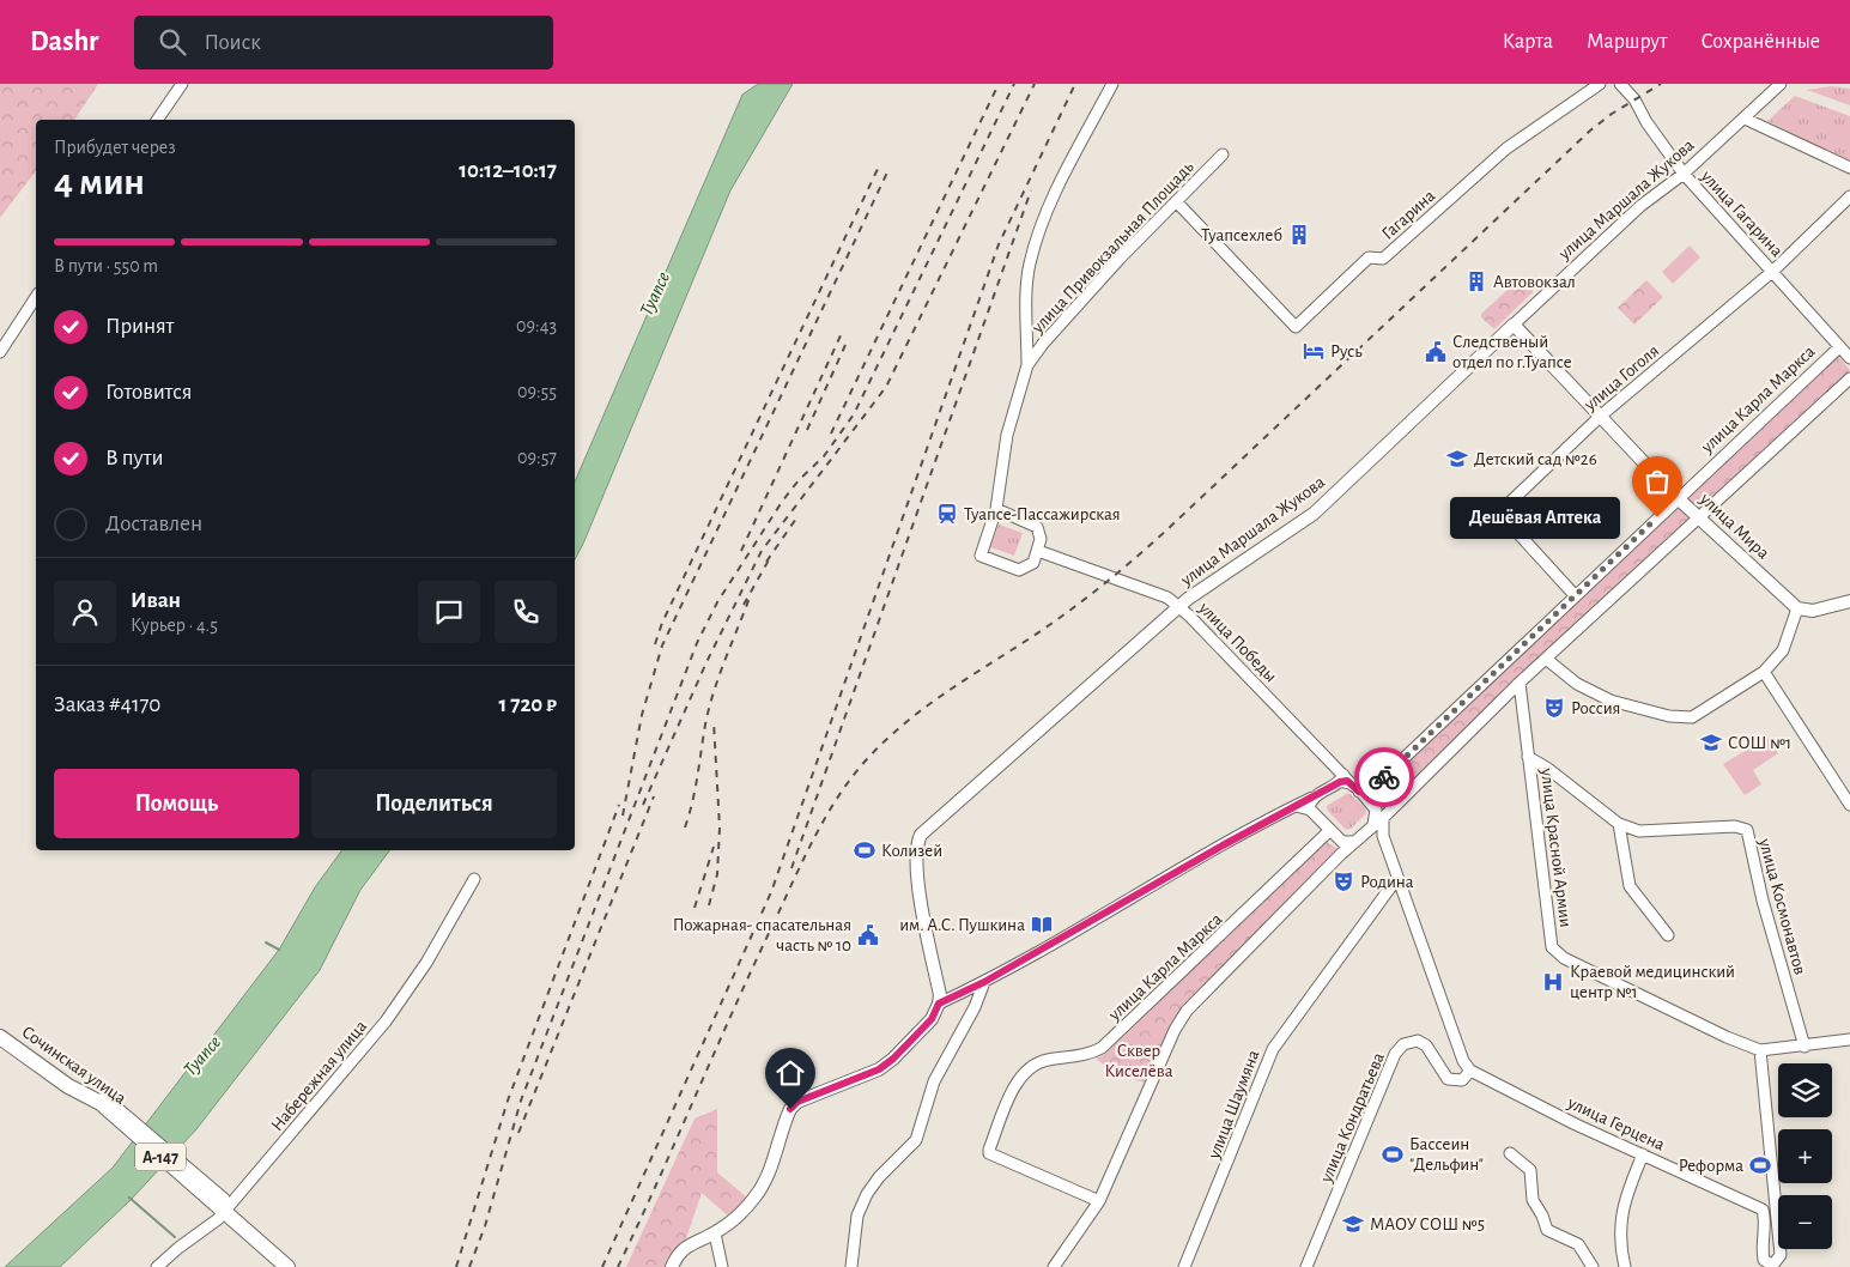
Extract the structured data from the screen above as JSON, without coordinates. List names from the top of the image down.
{
  "streets": {
    "highway": ["Сочинская улица", "А-147"],
    "main road": ["улица Маршала Жукова", "улица Мира"],
    "street": [
      "улица Гагарина",
      "Гагарина",
      "улица Привокзальная Площадь",
      "улица Гоголя",
      "улица Карла Маркса",
      "улица Победы",
      "улица Красной Армии",
      "улица Космонавтов",
      "Набережная улица",
      "улица Шаумяна",
      "улица Кондратьева",
      "улица Герцена"
    ]
  },
  "crossings": [
    ["улица Маршала Жукова", "улица Гагарина"],
    ["улица Маршала Жукова", "улица Мира"],
    ["улица Маршала Жукова", "улица Победы"],
    ["улица Гагарина", "улица Гоголя"],
    ["улица Гагарина", "улица Карла Маркса"],
    ["Гагарина", "улица Привокзальная Площадь"],
    ["улица Привокзальная Площадь", "улица Победы"],
    ["улица Гоголя", "улица Карла Маркса"],
    ["улица Гоголя", "улица Мира"],
    ["улица Карла Маркса", "улица Мира"],
    ["улица Карла Маркса", "улица Победы"],
    ["улица Красной Армии", "улица Космонавтов"],
    ["Сочинская улица", "Набережная улица"],
    ["улица Кондратьева", "улица Герцена"]
  ],
  "water": ["Туапсе"],
  "parks": ["Сквер Киселёва"],
  "places": {
    "building": ["Туапсехлеб", "Автовокзал"],
    "hotel": ["Русь"],
    "public building": ["Следственый отдел по г.Туапсе", "Пожарная- спасательная часть № 10"],
    "school or university": ["Детский сад №26", "СОШ №1", "МАОУ СОШ №5"],
    "station": ["Туапсе-Пассажирская"],
    "other": ["Дешёвая Аптека"],
    "theatre": ["Россия", "Родина"],
    "sports": ["Колизей", "Бассеин \"Дельфин\"", "Реформа"],
    "library": ["им. А.С. Пушкина"],
    "hospital": ["Краевой медицинский центр №1"]
  },
  "page": {
    "header": "Dashr",
    "search": "Поиск",
    "nav": ["Карта", "Маршрут", "Сохранённые"],
    "heading": ["4 мин", "Прибудет через", "10:12–10:17"],
    "panel": [
      "Иван",
      "Курьер · 4.5",
      "Заказ #4170",
      "1 720 ₽"
    ],
    "bar": "В пути · 550 m",
    "list": [
      ["Принят", "09:43"],
      ["Готовится", "09:55"],
      ["В пути", "09:57"],
      "Доставлен"
    ],
    "bubble": "Дешёвая Аптека",
    "buttons": ["Помощь", "Поделиться"],
    "map_buttons": ["+", "−"]
  }
}
